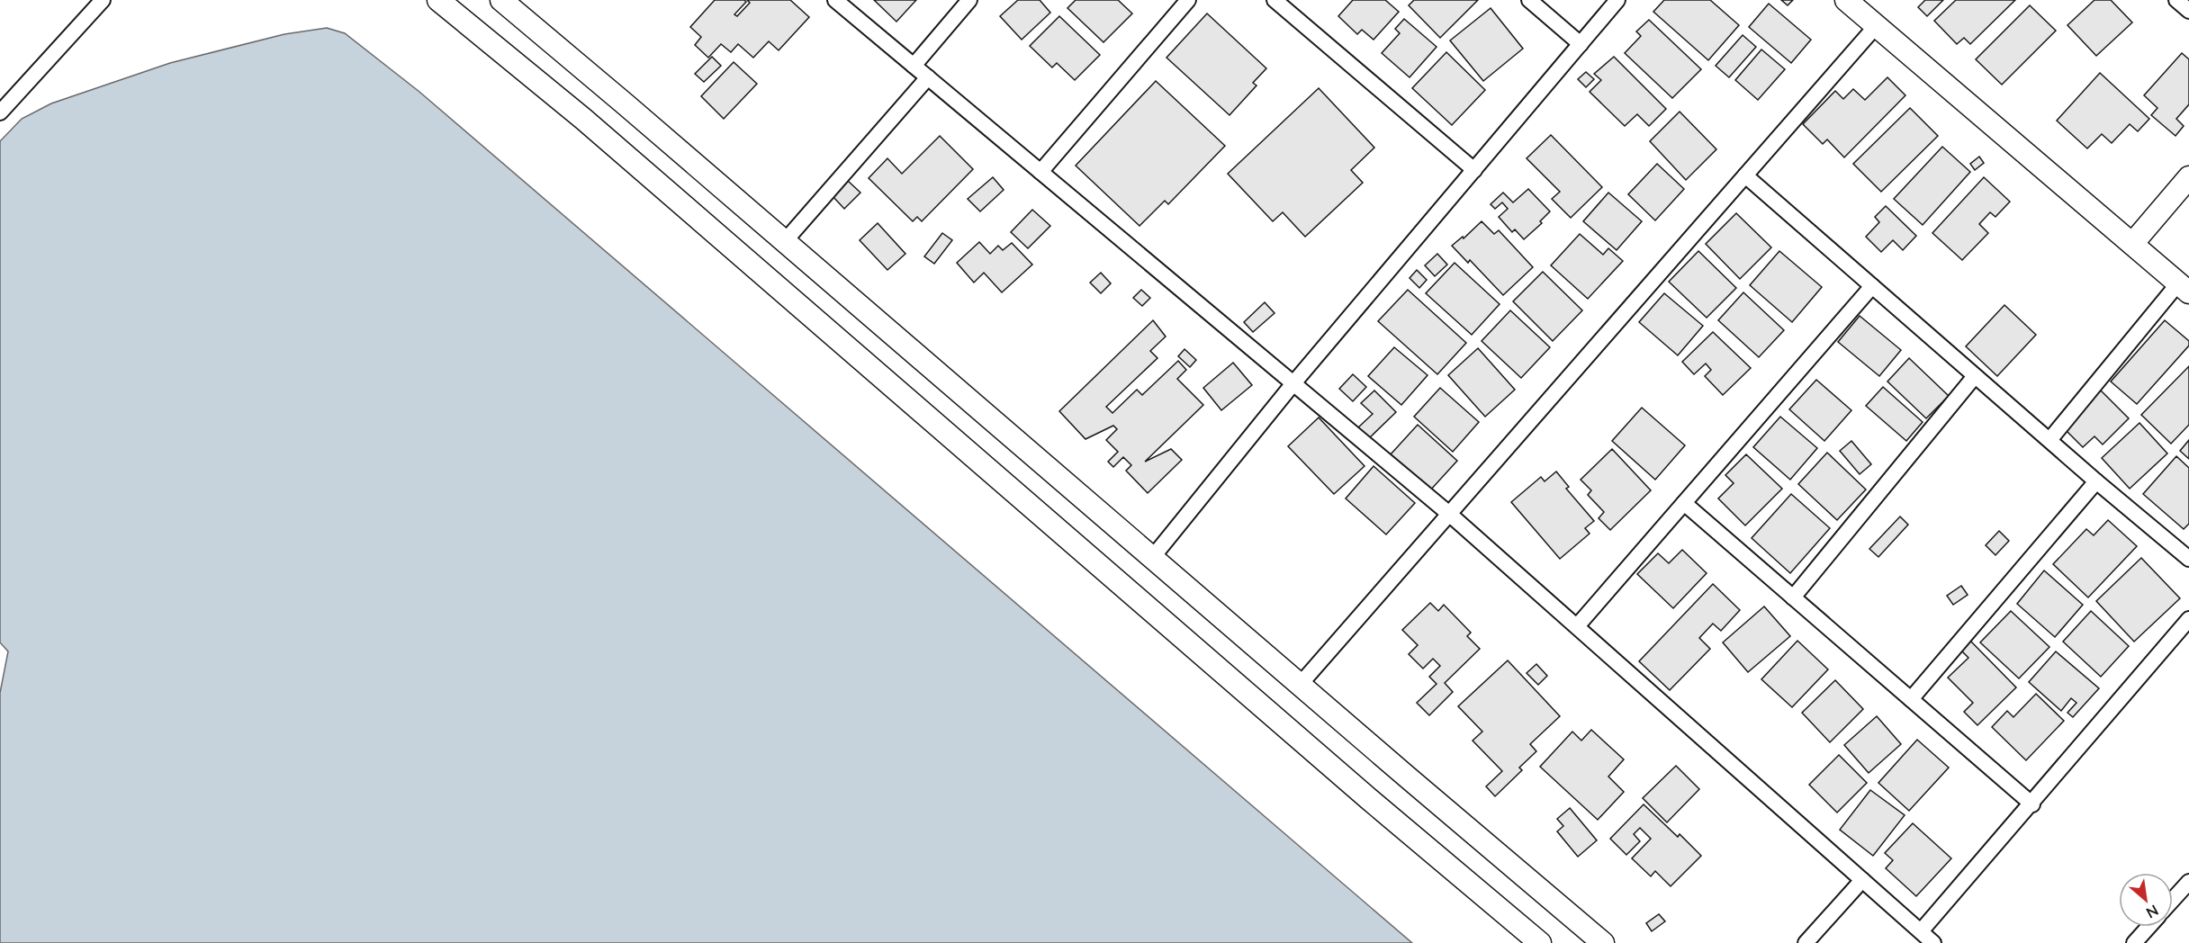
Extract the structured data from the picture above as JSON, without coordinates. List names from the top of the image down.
{
  "north": "bottom right"
}
